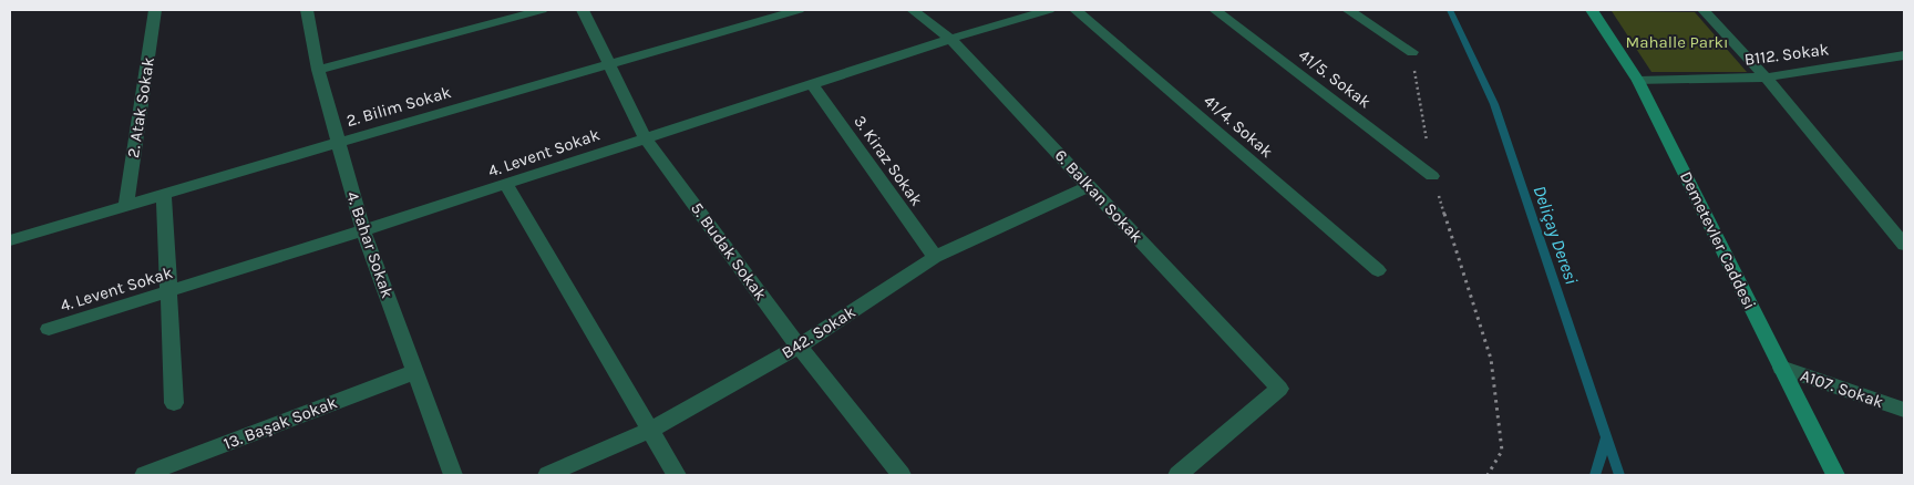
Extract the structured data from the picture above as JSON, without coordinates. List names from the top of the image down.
{
  "streets": {
    "main road": ["Demetevler Caddesi"],
    "street": [
      "B112. Sokak",
      "41/5. Sokak",
      "2. Bilim Sokak",
      "2. Atak Sokak",
      "41/4. Sokak",
      "4. Levent Sokak",
      "3. Kiraz Sokak",
      "6. Balkan Sokak",
      "4. Bahar Sokak",
      "5. Budak Sokak",
      "B42. Sokak",
      "A107. Sokak",
      "13. Başak Sokak"
    ]
  },
  "crossings": [
    ["B112. Sokak", "Demetevler Caddesi"],
    ["2. Bilim Sokak", "2. Atak Sokak"],
    ["2. Bilim Sokak", "4. Bahar Sokak"],
    ["2. Bilim Sokak", "5. Budak Sokak"],
    ["4. Levent Sokak", "3. Kiraz Sokak"],
    ["4. Levent Sokak", "6. Balkan Sokak"],
    ["4. Levent Sokak", "4. Bahar Sokak"],
    ["4. Levent Sokak", "5. Budak Sokak"],
    ["3. Kiraz Sokak", "B42. Sokak"],
    ["6. Balkan Sokak", "B42. Sokak"],
    ["Demetevler Caddesi", "A107. Sokak"],
    ["4. Bahar Sokak", "13. Başak Sokak"],
    ["5. Budak Sokak", "B42. Sokak"]
  ],
  "water": ["Deliçay Deresi"],
  "parks": ["Mahalle Parkı"]
}
